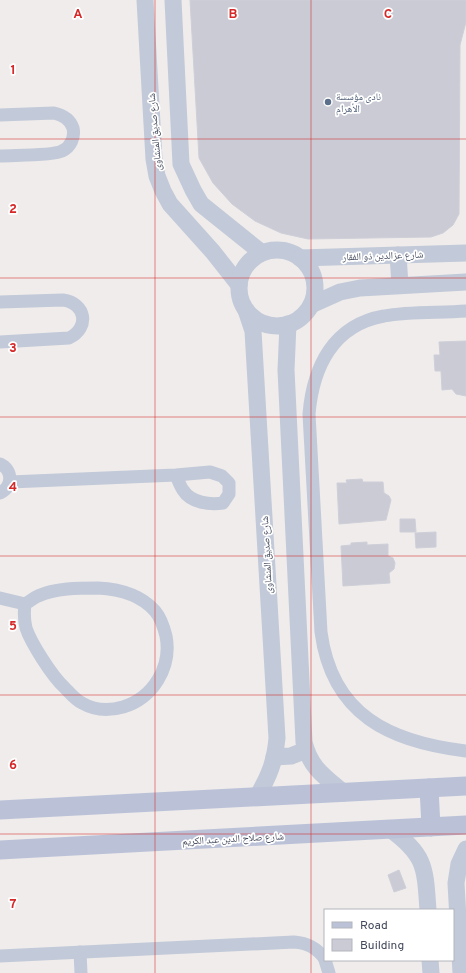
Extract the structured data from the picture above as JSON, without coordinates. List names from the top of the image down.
{
  "streets": {
    "main road": ["شارع صلاح الدين عبد الكريم"],
    "street": ["شارع صديق المنشاوى", "شارع عزالدين ذو الفقار"]
  },
  "crossings": [
    ["شارع صديق المنشاوى", "شارع عزالدين ذو الفقار"]
  ],
  "places": ["نادى مؤسسة الأهرام"],
  "legend": ["Road", "Building"],
  "grid": {
    "columns": ["A", "B", "C"],
    "rows": [
      "1",
      "2",
      "3",
      "4",
      "5",
      "6",
      "7"
    ]
  }
}
